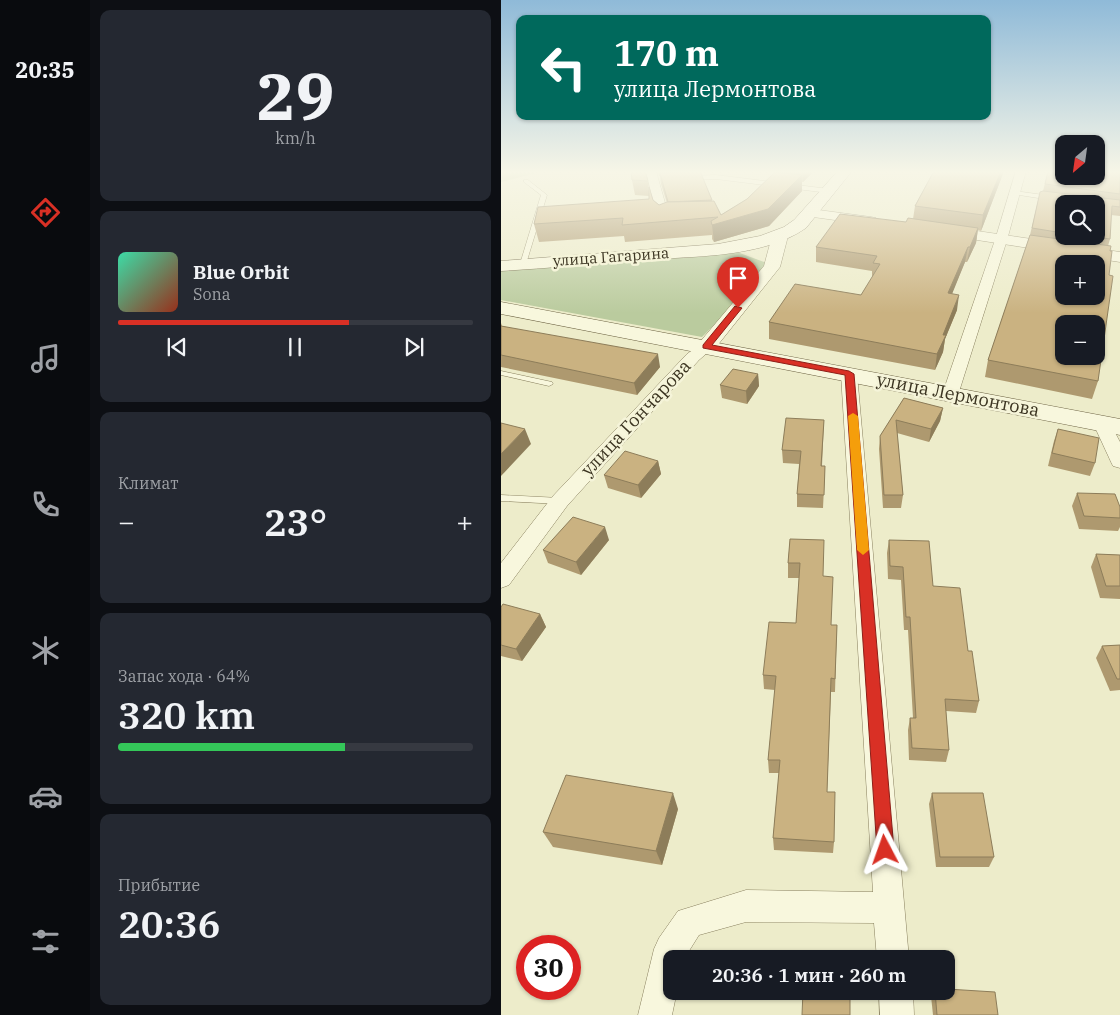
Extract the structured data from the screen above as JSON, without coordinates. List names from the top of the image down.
{
  "streets": {
    "main road": ["улица Гагарина", "улица Лермонтова"],
    "street": ["улица Гончарова"]
  },
  "crossings": [
    ["улица Гагарина", "улица Гончарова"],
    ["улица Лермонтова", "улица Гончарова"]
  ],
  "north": "bottom left",
  "page": {
    "tabs": "20:35",
    "tile": [
      ["29", "km/h"],
      "Климат",
      ["Запас хода · 64%", "320 km"],
      ["Прибытие", "20:36"]
    ],
    "turn": ["170 m", "улица Лермонтова"],
    "map_buttons": ["+", "−"],
    "song": ["Blue Orbit", "Sona"],
    "heat": ["−", "23°", "+"],
    "limit": "30",
    "trip": "20:36 · 1 мин · 260 m"
  }
}
